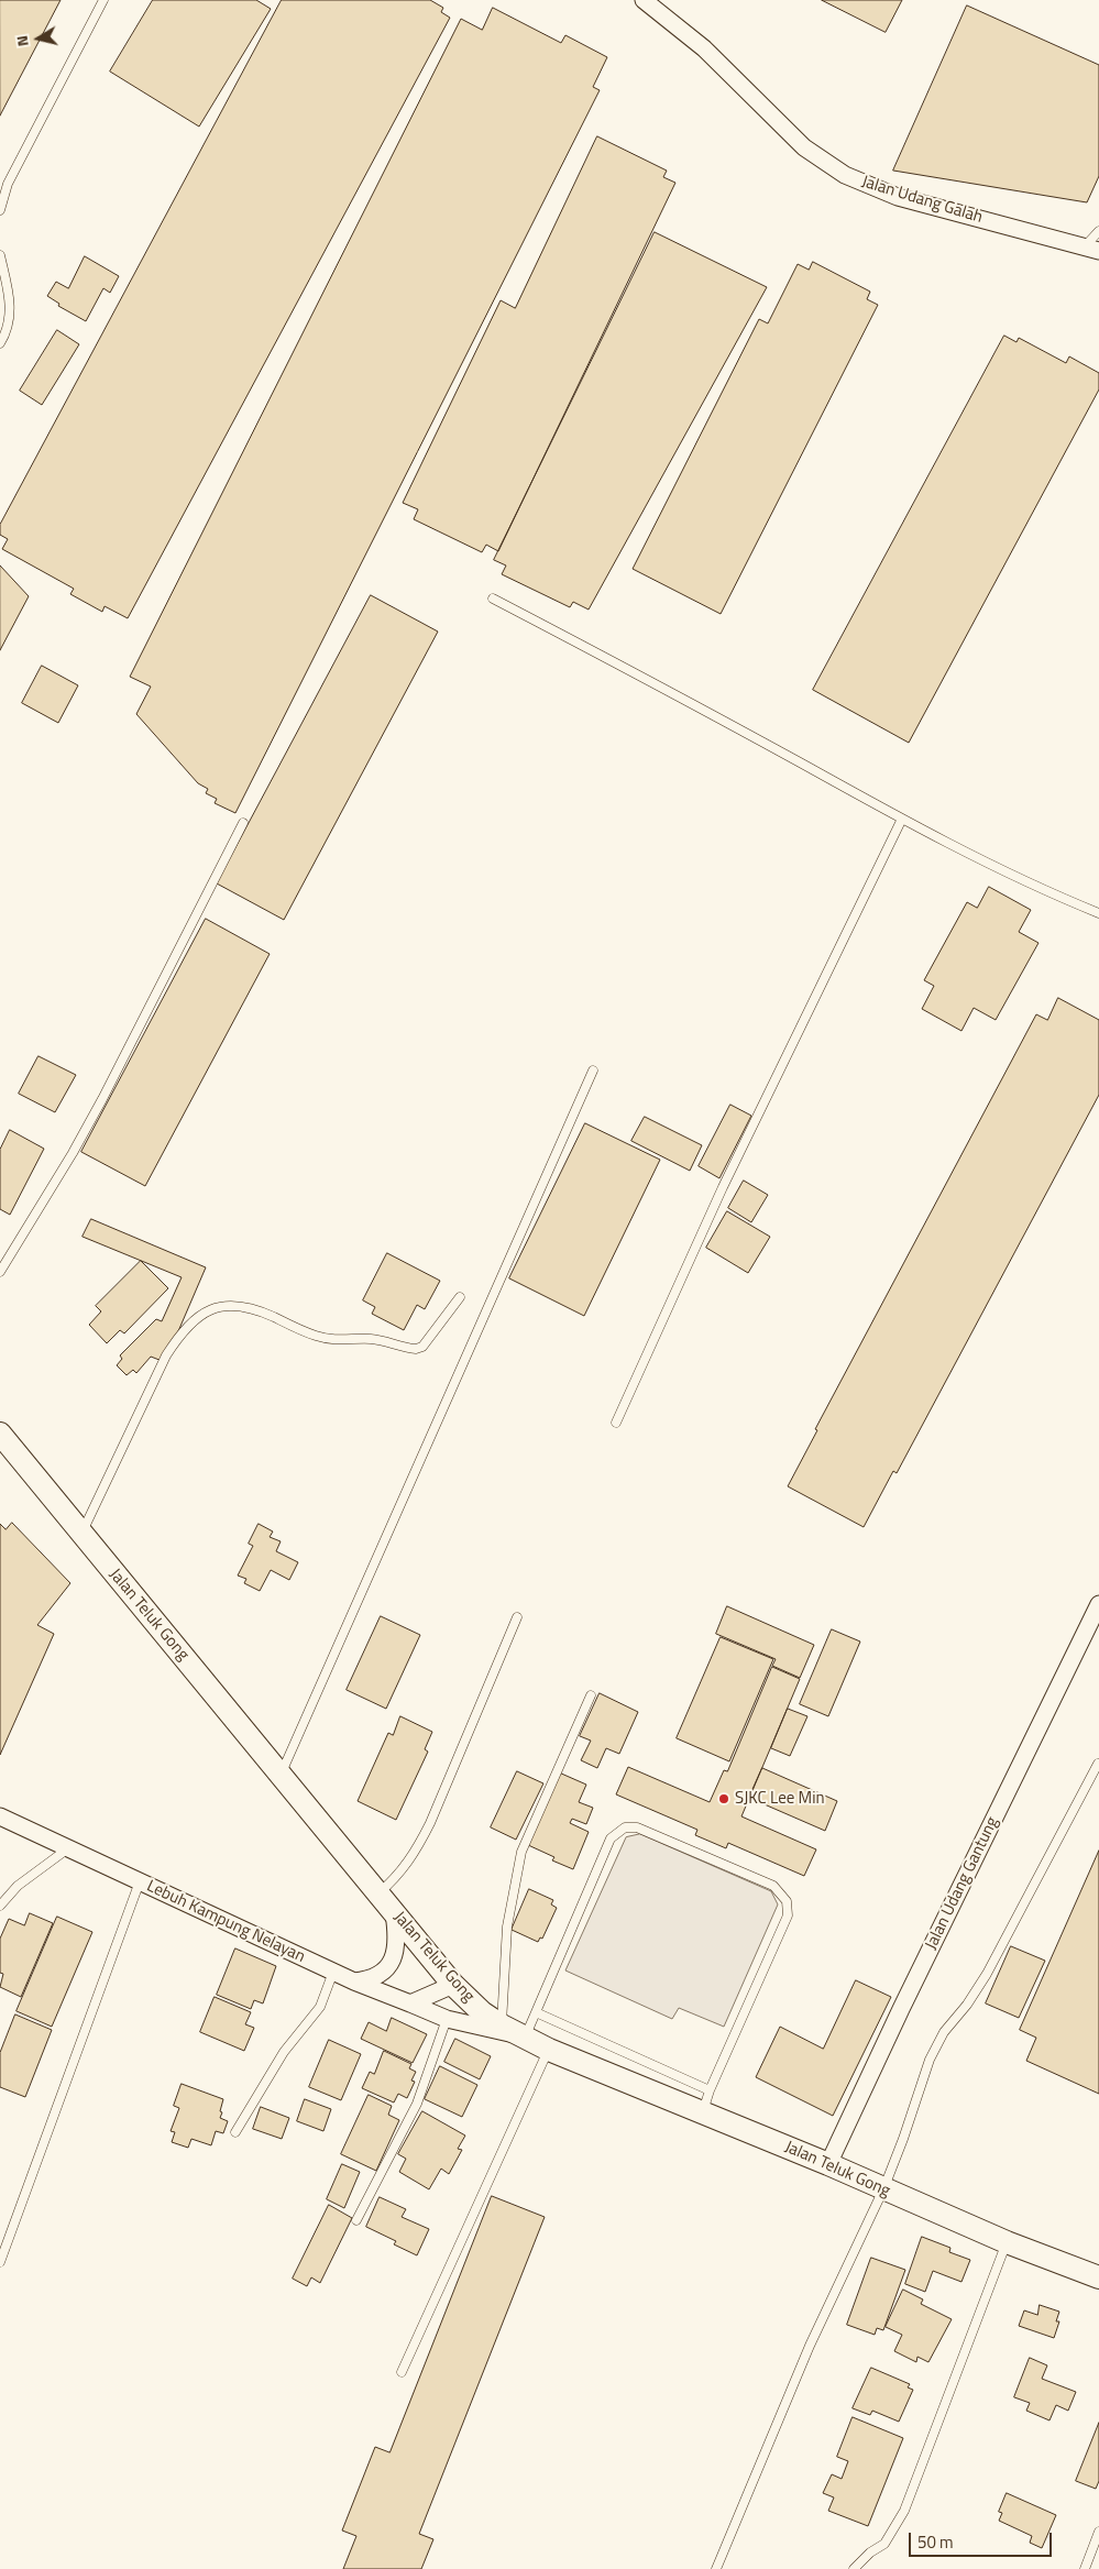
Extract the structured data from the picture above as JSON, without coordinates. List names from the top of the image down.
{
  "streets": {
    "street": [
      "Jalan Udang Galah",
      "Jalan Teluk Gong",
      "Jalan Udang Gantung",
      "Lebuh Kampung Nelayan"
    ]
  },
  "crossings": [
    ["Jalan Teluk Gong", "Jalan Udang Gantung"],
    ["Jalan Teluk Gong", "Lebuh Kampung Nelayan"]
  ],
  "places": ["SJKC Lee Min"],
  "scale_bar": "50 m",
  "north": "left"
}
